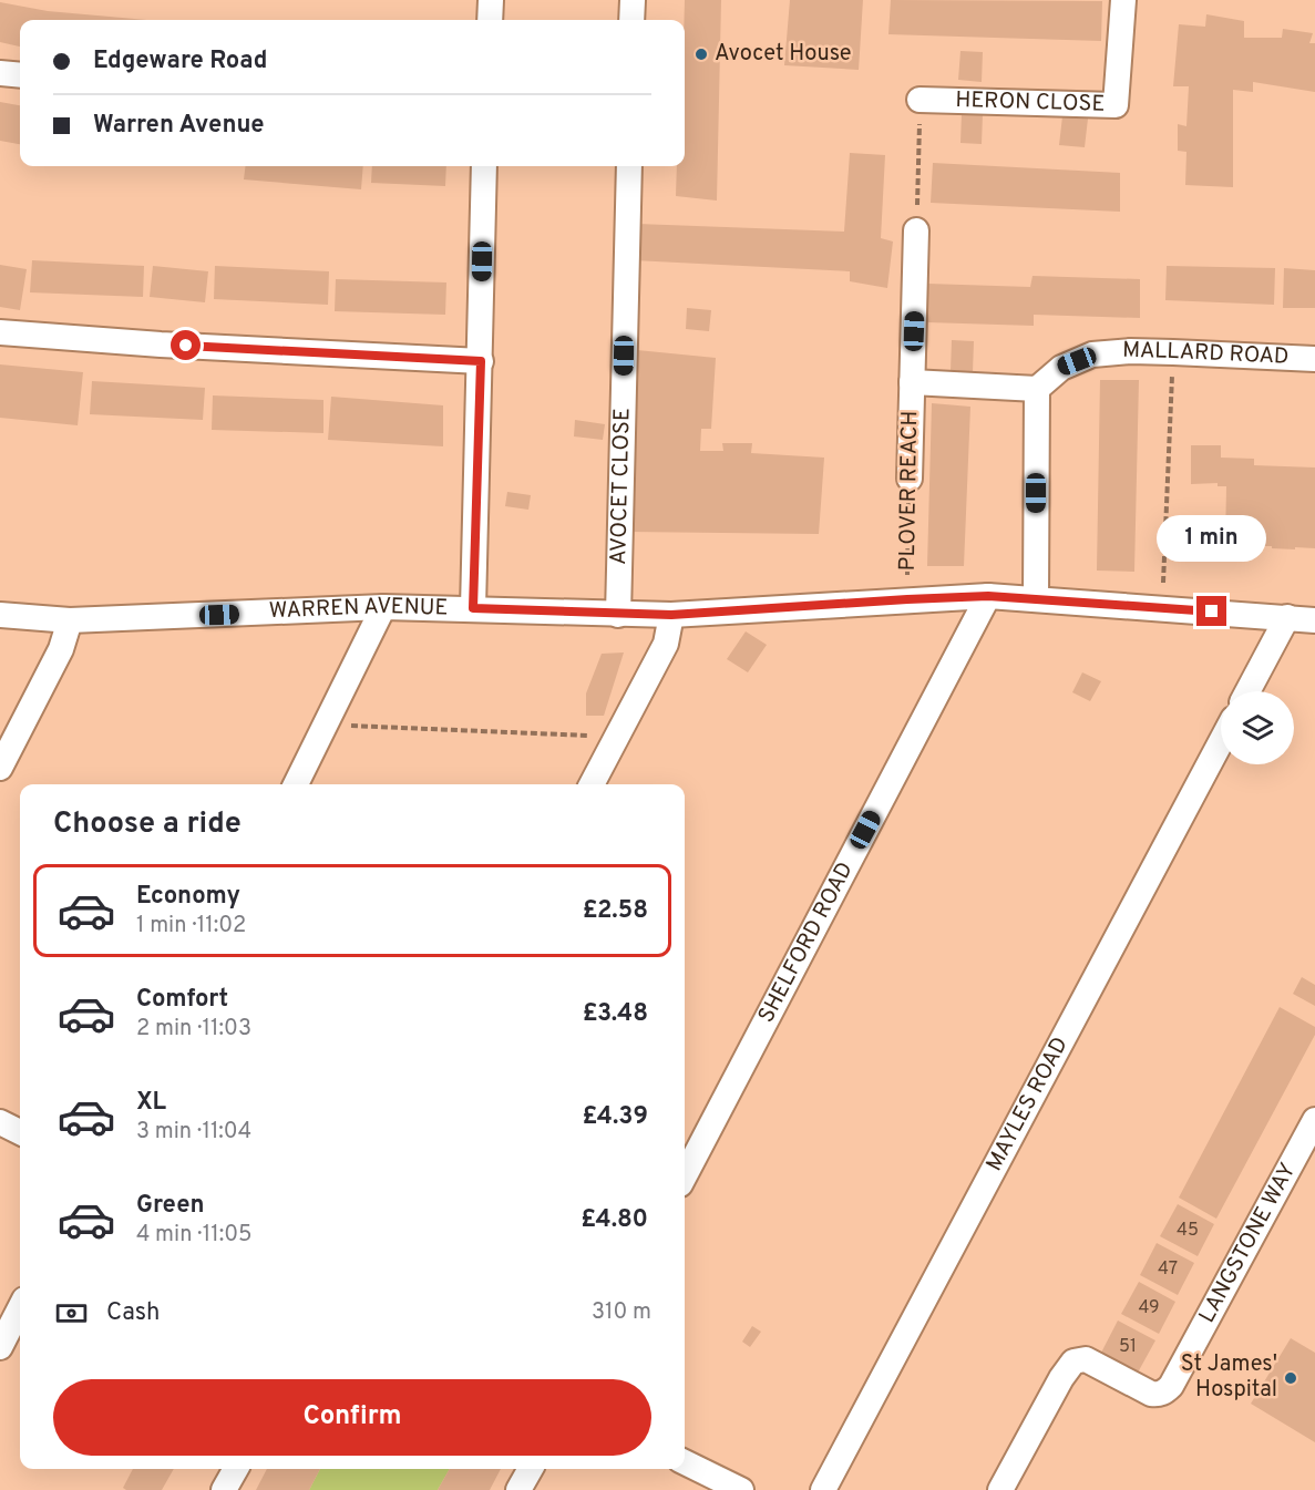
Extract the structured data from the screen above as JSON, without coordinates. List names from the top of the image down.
{
  "streets": {
    "street": [
      "HERON CLOSE",
      "MALLARD ROAD",
      "AVOCET CLOSE",
      "PLOVER REACH",
      "WARREN AVENUE",
      "SHELFORD ROAD",
      "MAYLES ROAD",
      "LANGSTONE WAY"
    ]
  },
  "crossings": [
    ["MALLARD ROAD", "PLOVER REACH"],
    ["AVOCET CLOSE", "WARREN AVENUE"],
    ["PLOVER REACH", "WARREN AVENUE"],
    ["WARREN AVENUE", "SHELFORD ROAD"]
  ],
  "places": ["Avocet House", "St James' Hospital"],
  "house_numbers": [
    "45",
    "47",
    "49",
    "51"
  ],
  "page": {
    "banner": ["Edgeware Road", "Warren Avenue"],
    "bubble": "1 min",
    "heading": "Choose a ride",
    "list": [
      {
        "name": "Economy",
        "note": "1 min · 11:02",
        "value": "£2.58"
      },
      {
        "name": "Comfort",
        "note": "2 min · 11:03",
        "value": "£3.48"
      },
      {
        "name": "XL",
        "note": "3 min · 11:04",
        "value": "£4.39"
      },
      {
        "name": "Green",
        "note": "4 min · 11:05",
        "value": "£4.80"
      }
    ],
    "pay": ["Cash", "310 m"],
    "buttons": "Confirm"
  }
}
